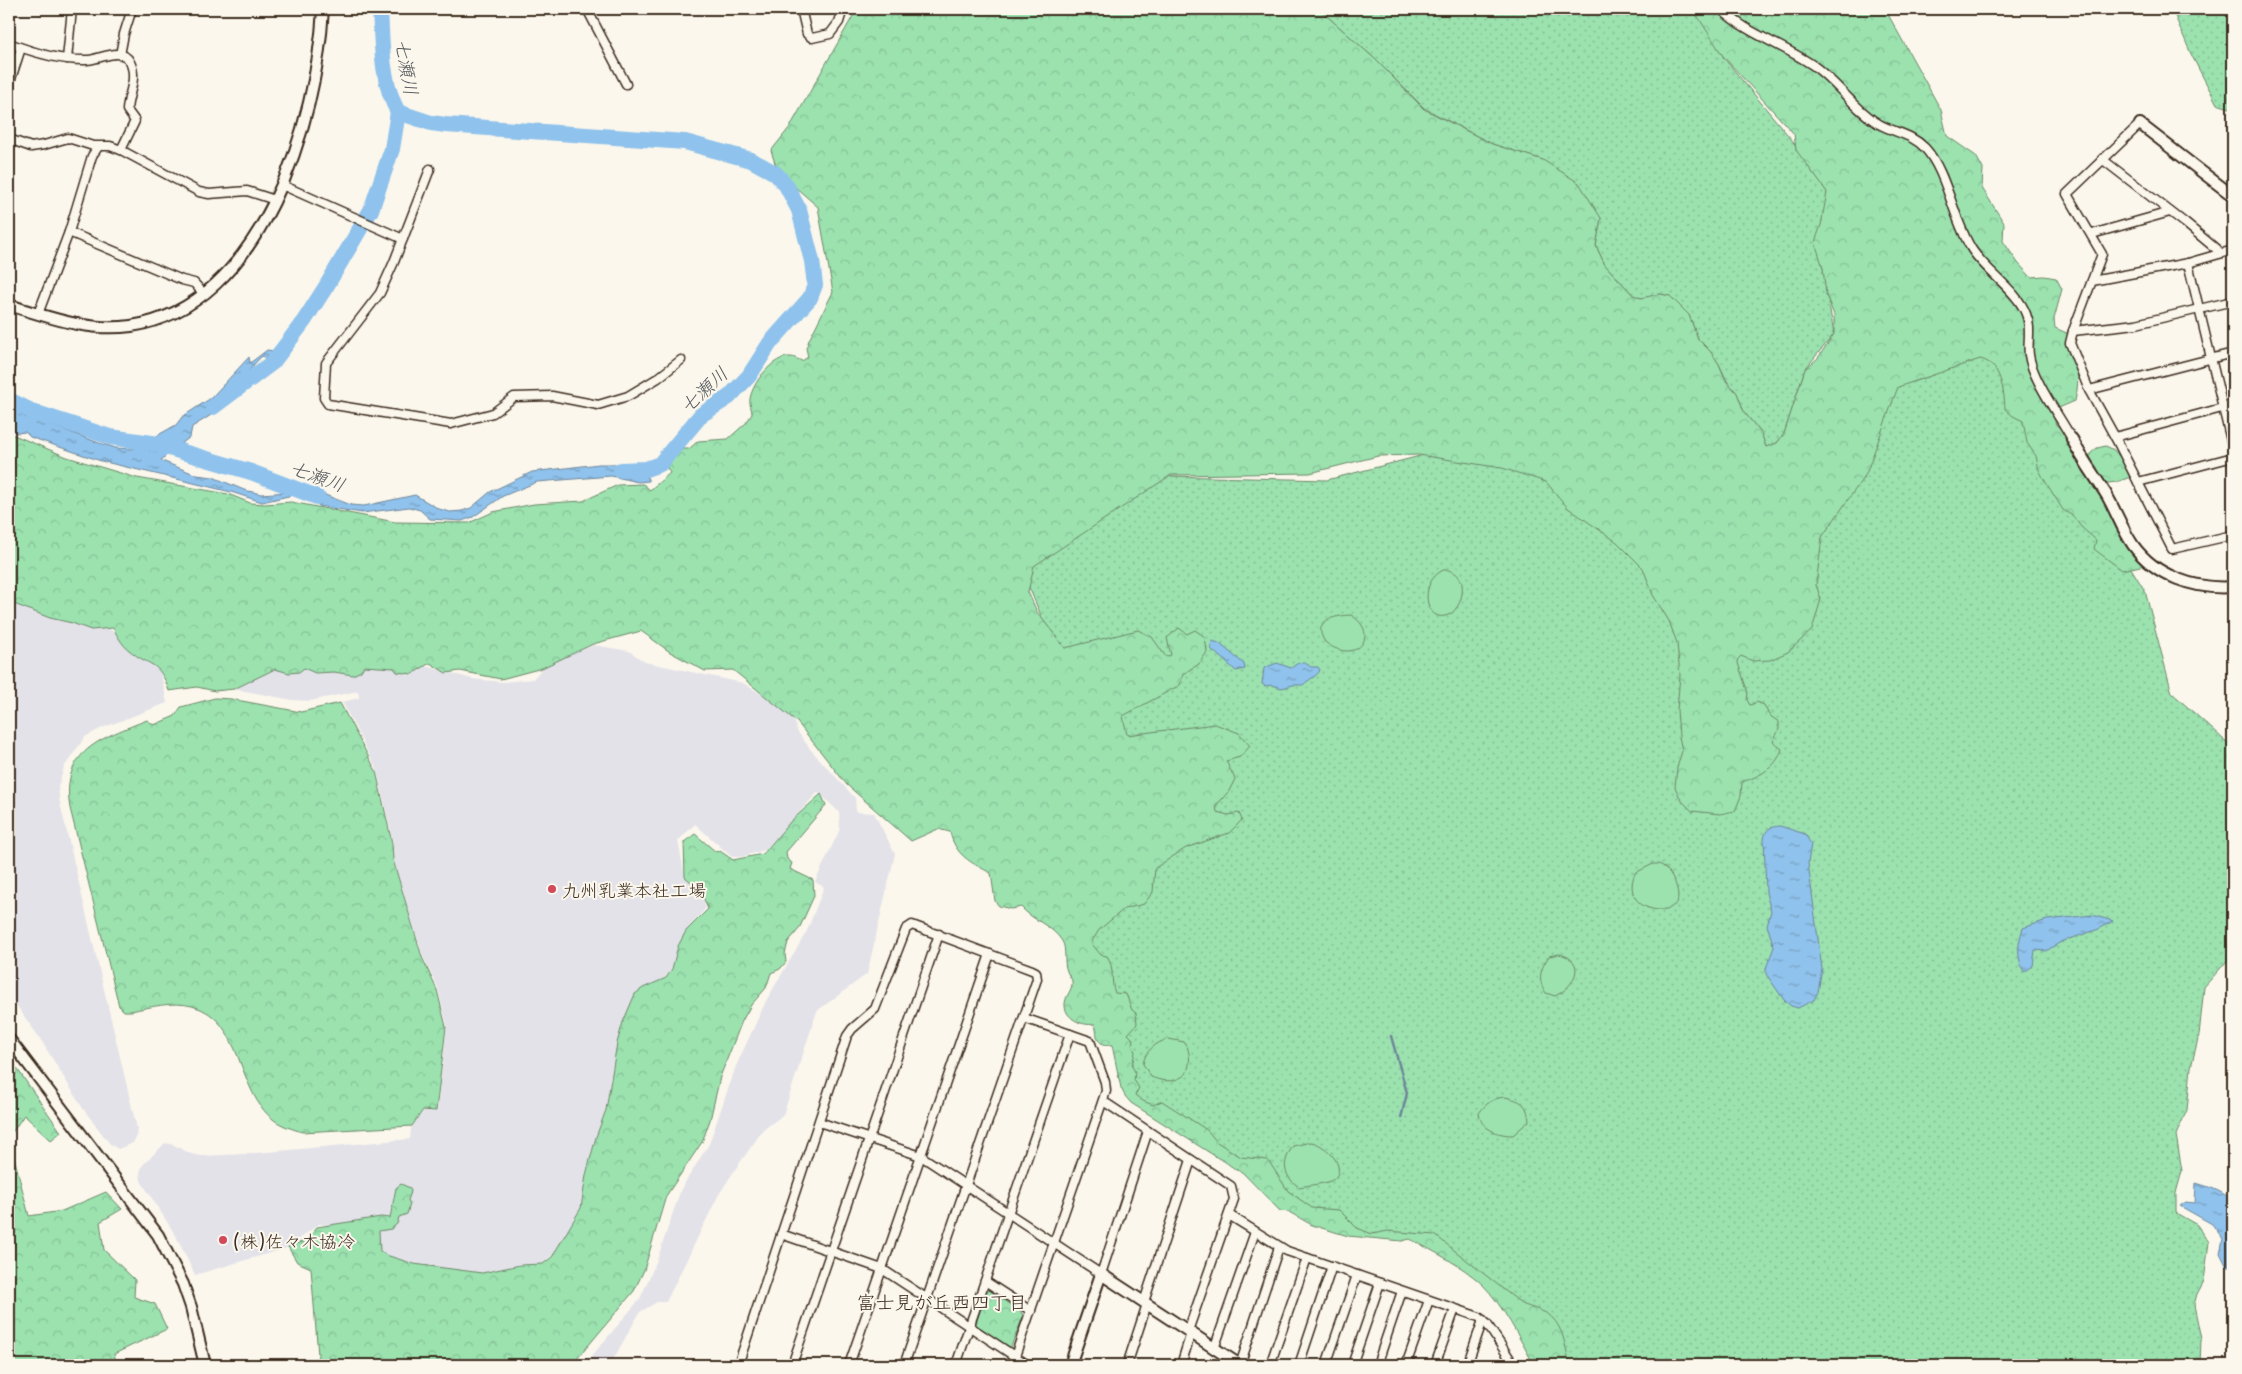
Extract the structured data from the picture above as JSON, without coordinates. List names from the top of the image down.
{
  "districts": ["富士見が丘西四丁目"],
  "water": ["七瀬川"],
  "places": ["九州乳業本社工場", "(株)佐々木協冷"]
}
